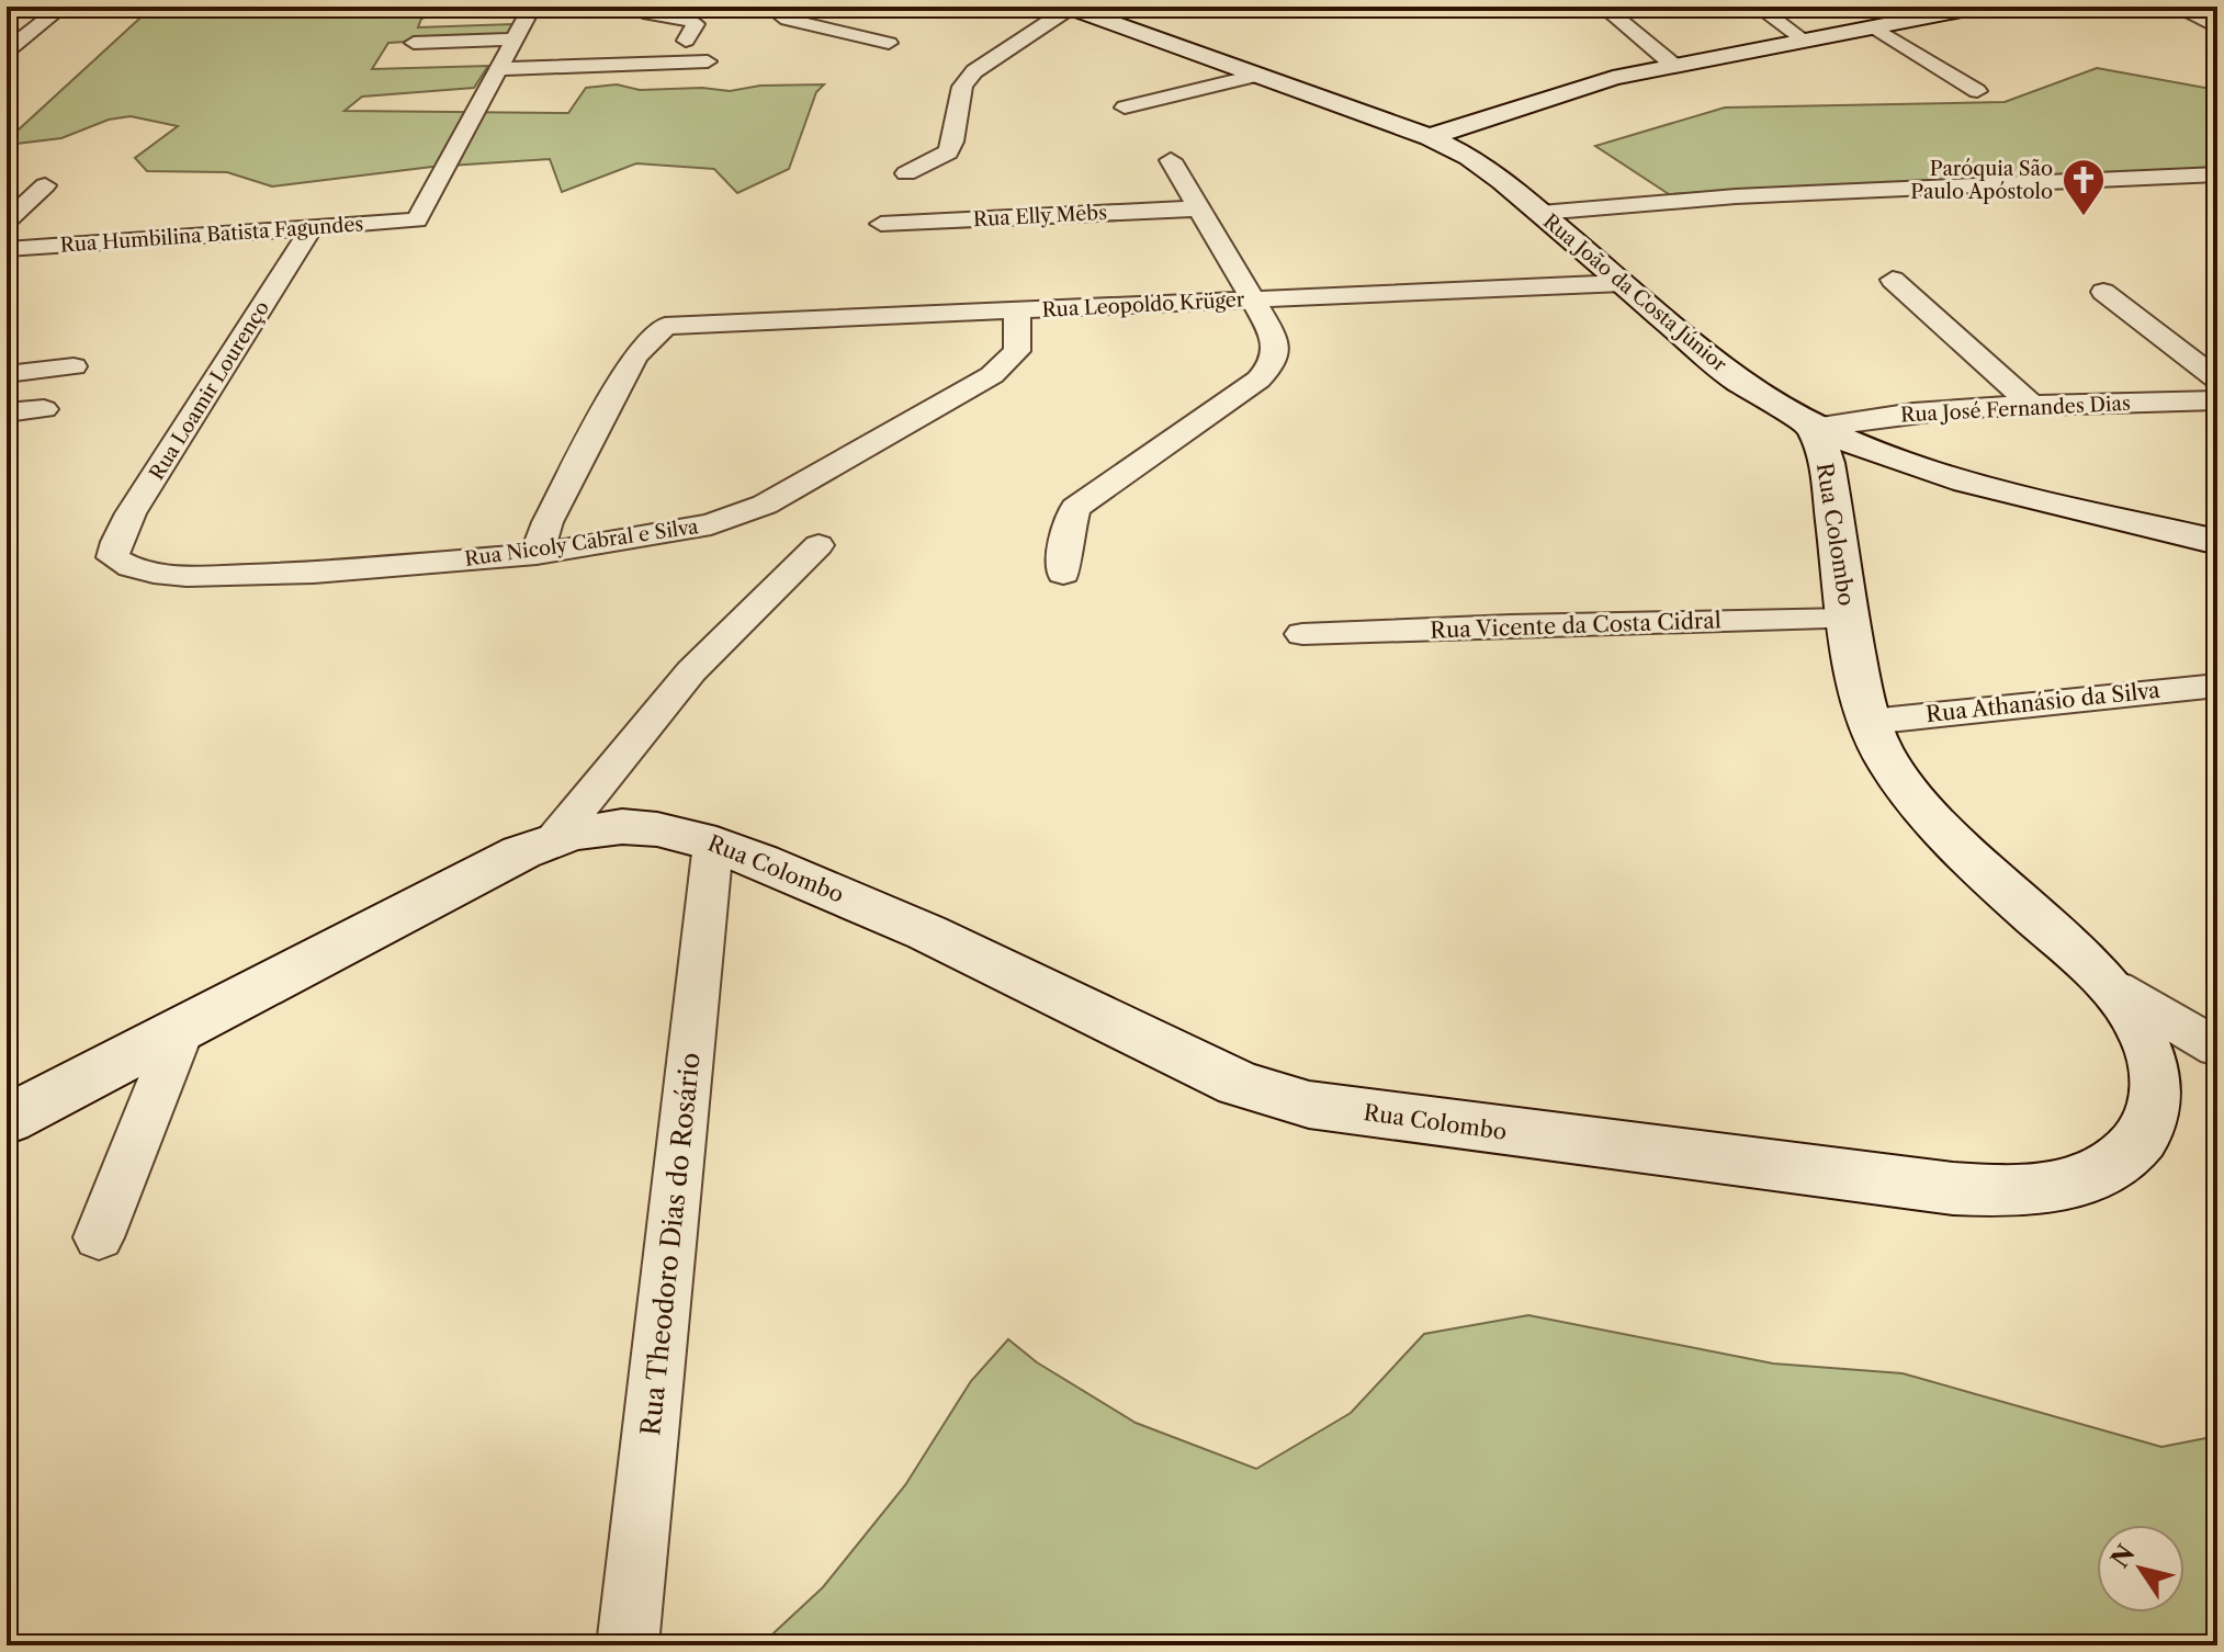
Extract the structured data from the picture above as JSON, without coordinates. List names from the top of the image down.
{
  "streets": {
    "street": [
      "Rua Elly Mebs",
      "Rua Humbilina Batista Fagundes",
      "Rua João da Costa Júnior",
      "Rua Leopoldo Krüger",
      "Rua Loamir Lourenço",
      "Rua José Fernandes Dias",
      "Rua Colombo",
      "Rua Nicoly Cabral e Silva",
      "Rua Vicente da Costa Cidral",
      "Rua Athanásio da Silva",
      "Rua Theodoro Dias do Rosário"
    ]
  },
  "crossings": [
    ["Rua Humbilina Batista Fagundes", "Rua Loamir Lourenço"],
    ["Rua João da Costa Júnior", "Rua Leopoldo Krüger"],
    ["Rua João da Costa Júnior", "Rua José Fernandes Dias"],
    ["Rua João da Costa Júnior", "Rua Colombo"],
    ["Rua Leopoldo Krüger", "Rua Nicoly Cabral e Silva"],
    ["Rua Loamir Lourenço", "Rua Nicoly Cabral e Silva"],
    ["Rua José Fernandes Dias", "Rua Colombo"],
    ["Rua Colombo", "Rua Vicente da Costa Cidral"],
    ["Rua Colombo", "Rua Athanásio da Silva"],
    ["Rua Colombo", "Rua Theodoro Dias do Rosário"]
  ],
  "places": {
    "church": ["Paróquia São Paulo Apóstolo"]
  },
  "north": "top left"
}
